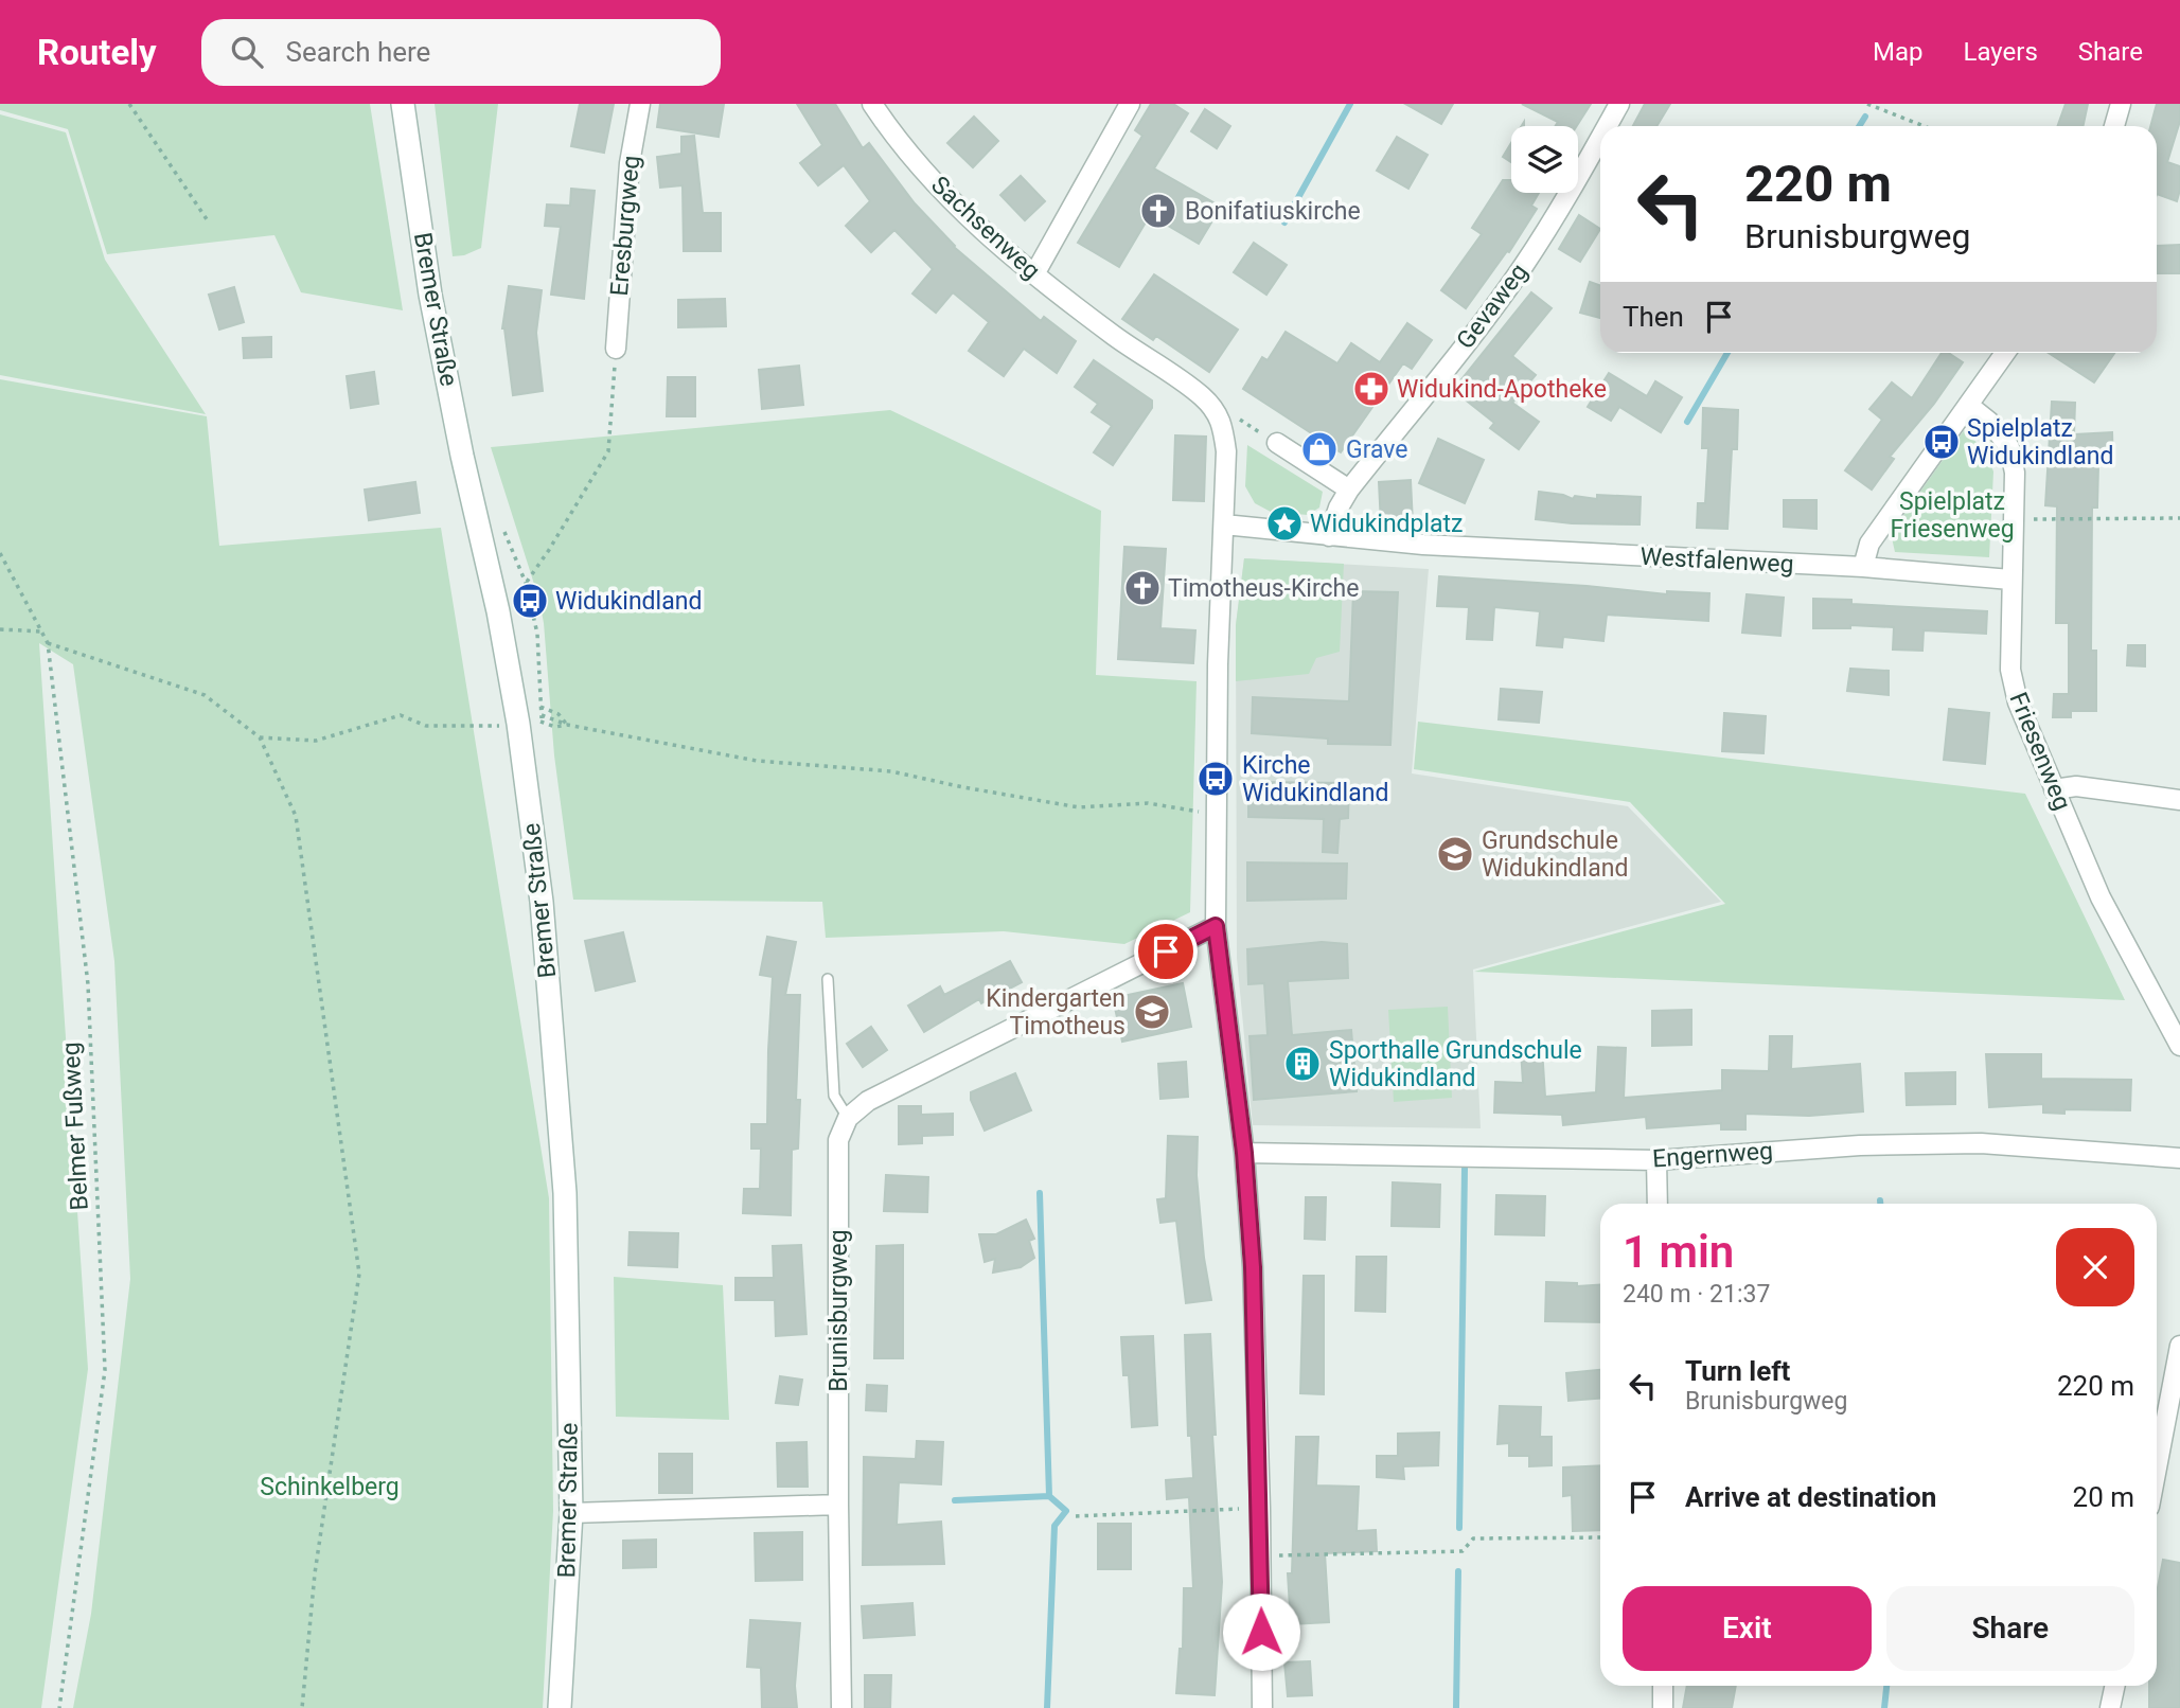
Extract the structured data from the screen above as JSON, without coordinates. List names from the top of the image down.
{
  "streets": {
    "main road": ["Bremer Straße"],
    "street": [
      "Eresburgweg",
      "Sachsenweg",
      "Gevaweg",
      "Westfalenweg",
      "Friesenweg",
      "Engernweg",
      "Brunisburgweg"
    ],
    "path": ["Belmer Fußweg"]
  },
  "crossings": [
    ["Gevaweg", "Westfalenweg"],
    ["Westfalenweg", "Friesenweg"]
  ],
  "parks": ["Spielplatz Friesenweg", "Schinkelberg"],
  "places": {
    "church": ["Bonifatiuskirche", "Timotheus-Kirche"],
    "pharmacy": ["Widukind-Apotheke"],
    "bus stop": ["Spielplatz Widukindland", "Widukindland", "Kirche Widukindland"],
    "shop": ["Grave"],
    "place": ["Widukindplatz"],
    "school or university": ["Grundschule Widukindland", "Kindergarten Timotheus"],
    "building": ["Sporthalle Grundschule Widukindland"]
  },
  "page": {
    "header": "Routely",
    "search": "Search here",
    "nav": ["Map", "Layers", "Share"],
    "turn": ["220 m", "Brunisburgweg"],
    "then": "Then",
    "heading": ["1 min", "240 m · 21:37"],
    "list": [
      {
        "name": "Turn left",
        "note": "Brunisburgweg",
        "value": "220 m"
      },
      {
        "name": "Arrive at destination",
        "value": "20 m"
      }
    ],
    "buttons": ["Exit", "Share"]
  }
}
